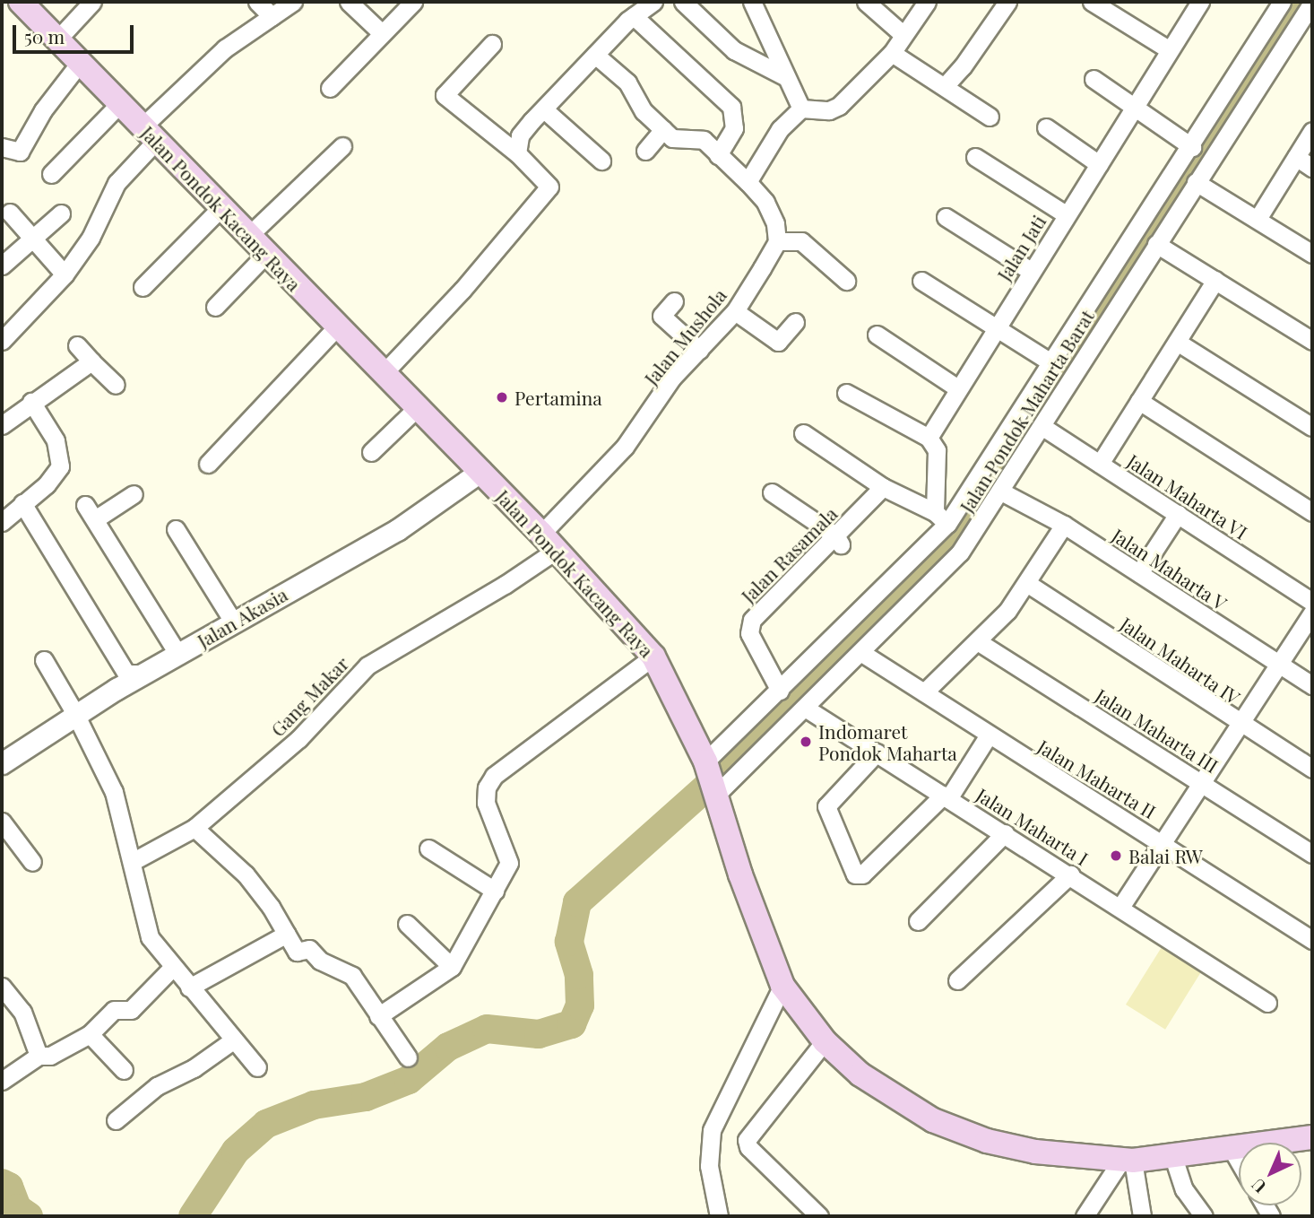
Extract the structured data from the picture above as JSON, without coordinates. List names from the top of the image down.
{
  "streets": {
    "main road": ["Jalan Pondok Kacang Raya"],
    "street": [
      "Jalan Jati",
      "Jalan Mushola",
      "Jalan Pondok Maharta Barat",
      "Jalan Maharta VI",
      "Jalan Rasamala",
      "Jalan Maharta V",
      "Jalan Akasia",
      "Jalan Maharta IV",
      "Gang Makar",
      "Jalan Maharta III",
      "Jalan Maharta II",
      "Jalan Maharta I"
    ]
  },
  "crossings": [
    ["Jalan Pondok Kacang Raya", "Jalan Mushola"],
    ["Jalan Pondok Kacang Raya", "Jalan Pondok Maharta Barat"],
    ["Jalan Pondok Kacang Raya", "Jalan Akasia"],
    ["Jalan Pondok Kacang Raya", "Gang Makar"],
    ["Jalan Mushola", "Gang Makar"],
    ["Jalan Pondok Maharta Barat", "Jalan Maharta VI"],
    ["Jalan Pondok Maharta Barat", "Jalan Rasamala"],
    ["Jalan Pondok Maharta Barat", "Jalan Maharta V"],
    ["Jalan Pondok Maharta Barat", "Jalan Maharta II"],
    ["Jalan Pondok Maharta Barat", "Jalan Maharta I"]
  ],
  "places": ["Pertamina", "Indomaret Pondok Maharta", "Balai RW"],
  "scale_bar": "50 m",
  "north": "bottom left"
}
